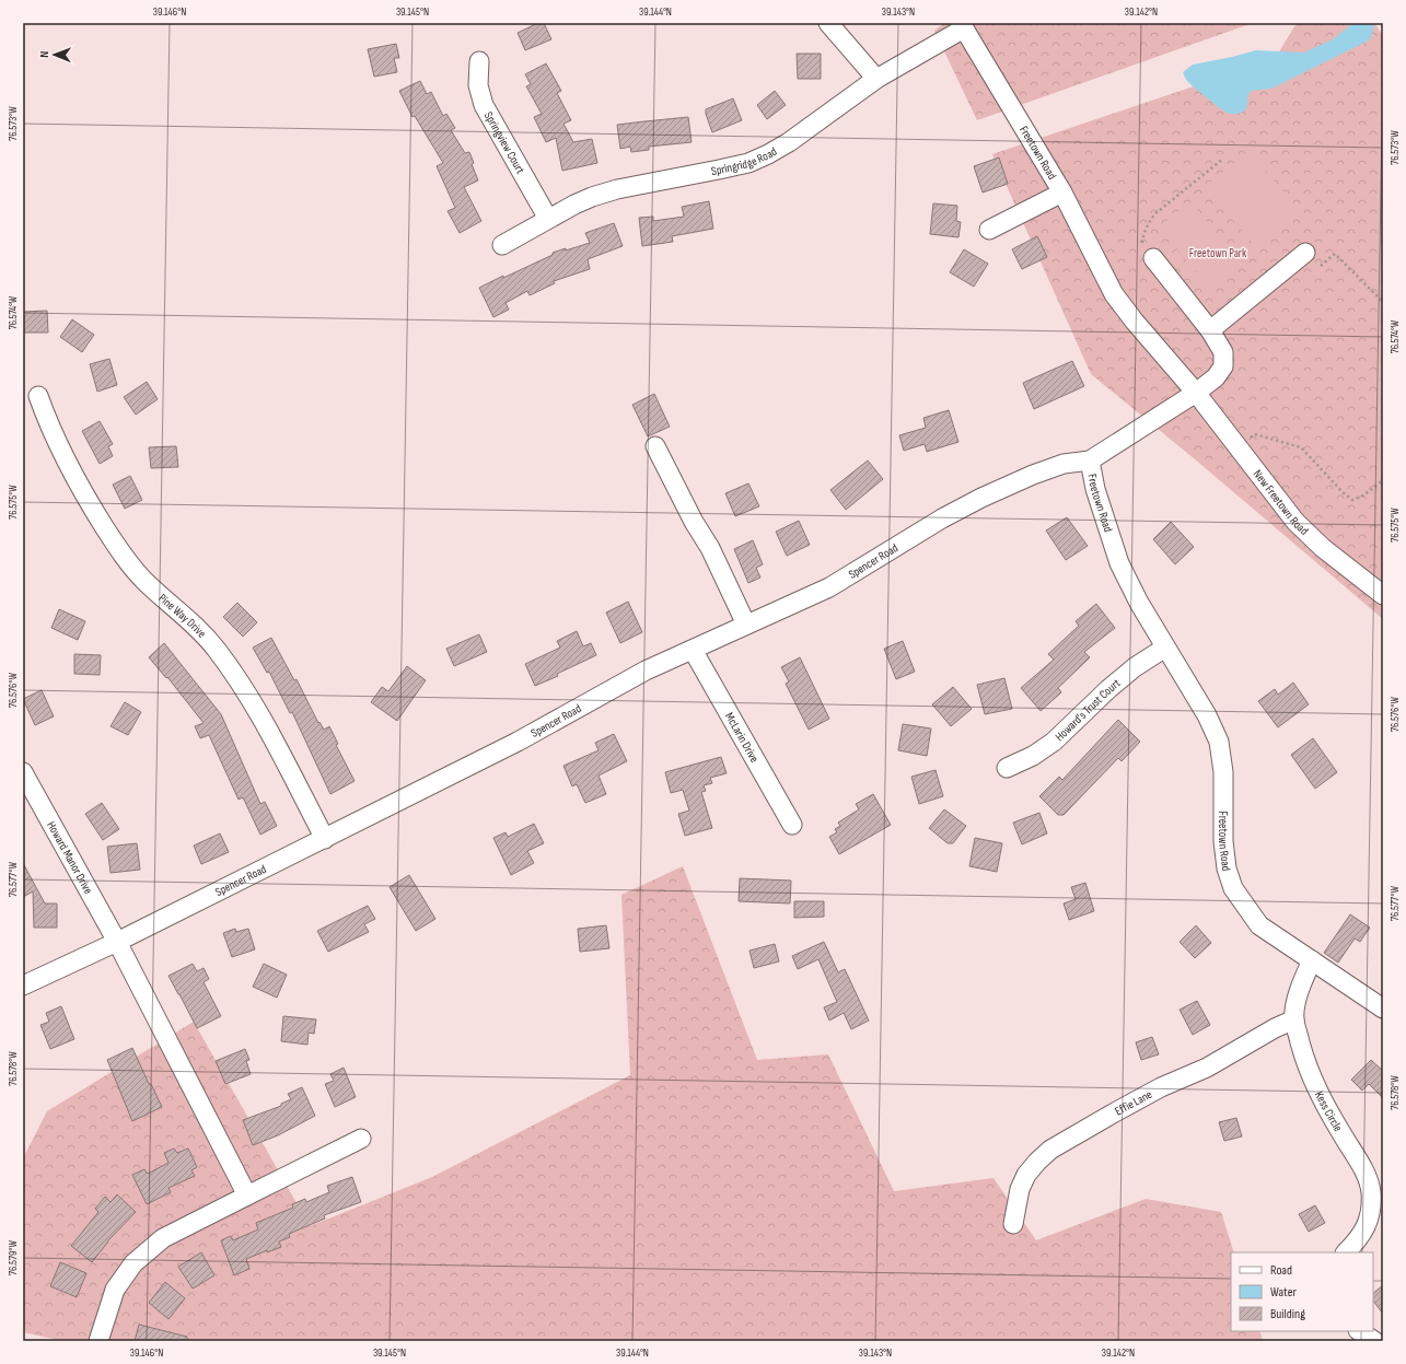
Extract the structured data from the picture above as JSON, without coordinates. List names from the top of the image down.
{
  "streets": {
    "street": [
      "Springview Court",
      "Freetown Road",
      "Springridge Road",
      "New Freetown Road",
      "Spencer Road",
      "Pine Way Drive",
      "Howard's Trust Court",
      "McLarin Drive",
      "Howard Manor Drive",
      "Effie Lane",
      "Kess Circle"
    ]
  },
  "crossings": [
    ["Springview Court", "Springridge Road"],
    ["Freetown Road", "Springridge Road"],
    ["Freetown Road", "New Freetown Road"],
    ["Freetown Road", "Spencer Road"],
    ["Freetown Road", "Howard's Trust Court"],
    ["Freetown Road", "Kess Circle"],
    ["Spencer Road", "Pine Way Drive"],
    ["Spencer Road", "McLarin Drive"],
    ["Spencer Road", "Howard Manor Drive"],
    ["Effie Lane", "Kess Circle"]
  ],
  "parks": ["Freetown Park"],
  "legend": ["Road", "Water", "Building"],
  "north": "left",
  "coordinates": [
    "39.146°N",
    "39.145°N",
    "39.144°N",
    "39.143°N",
    "39.142°N",
    "76.573°W",
    "76.574°W",
    "76.575°W",
    "76.576°W",
    "76.577°W",
    "76.578°W",
    "76.579°W"
  ]
}
